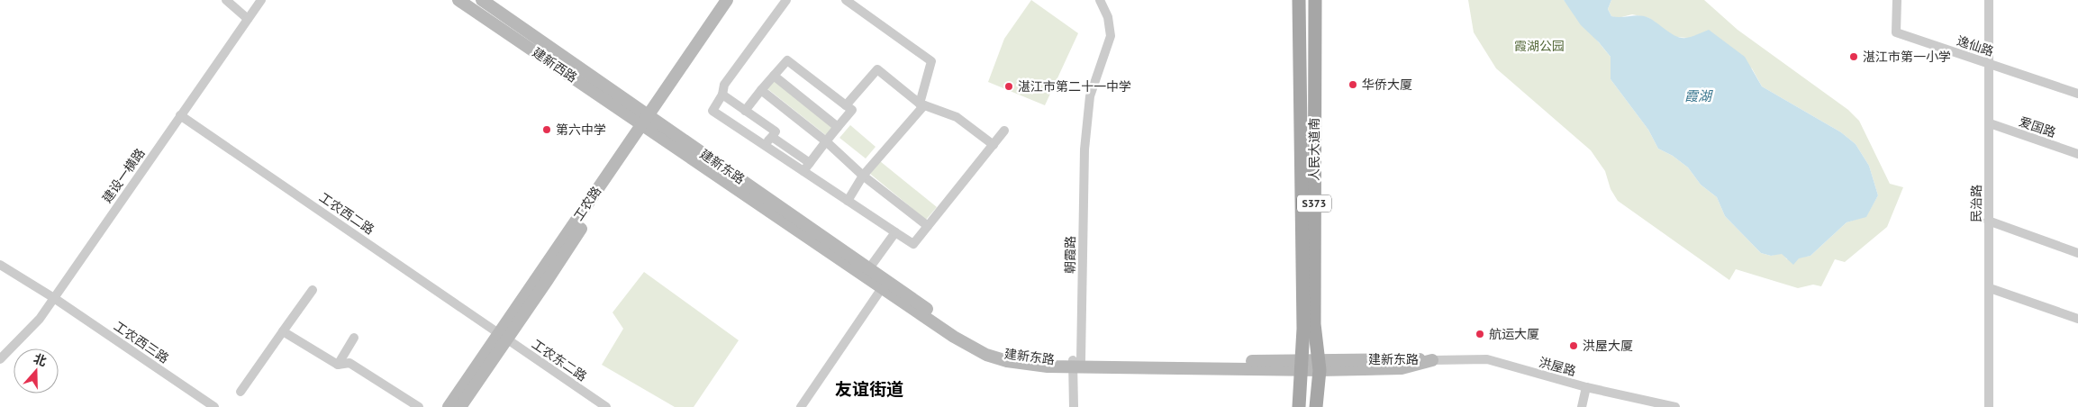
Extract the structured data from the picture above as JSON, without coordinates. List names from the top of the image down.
{
  "streets": {
    "main road": ["人民大道南", "S373"],
    "street": [
      "逸仙路",
      "建新西路",
      "爱国路",
      "建新东路",
      "建设一横路",
      "工农路",
      "民治路",
      "工农西二路",
      "朝霞路",
      "工农西三路",
      "工农东二路",
      "洪屋路"
    ]
  },
  "crossings": [
    ["逸仙路", "民治路"],
    ["建新西路", "建新东路"],
    ["建新西路", "工农路"],
    ["爱国路", "民治路"],
    ["人民大道南", "建新东路"],
    ["建新东路", "工农路"],
    ["建新东路", "朝霞路"],
    ["建新东路", "洪屋路"],
    ["建设一横路", "工农西二路"],
    ["建设一横路", "工农西三路"],
    ["工农路", "工农西二路"],
    ["工农路", "工农东二路"],
    ["工农西二路", "工农东二路"]
  ],
  "districts": ["友谊街道"],
  "water": ["霞湖"],
  "parks": ["霞湖公园"],
  "places": [
    "湛江市第一小学",
    "华侨大厦",
    "湛江市第二十一中学",
    "第六中学",
    "航运大厦",
    "洪屋大厦"
  ],
  "north": "top"
}
